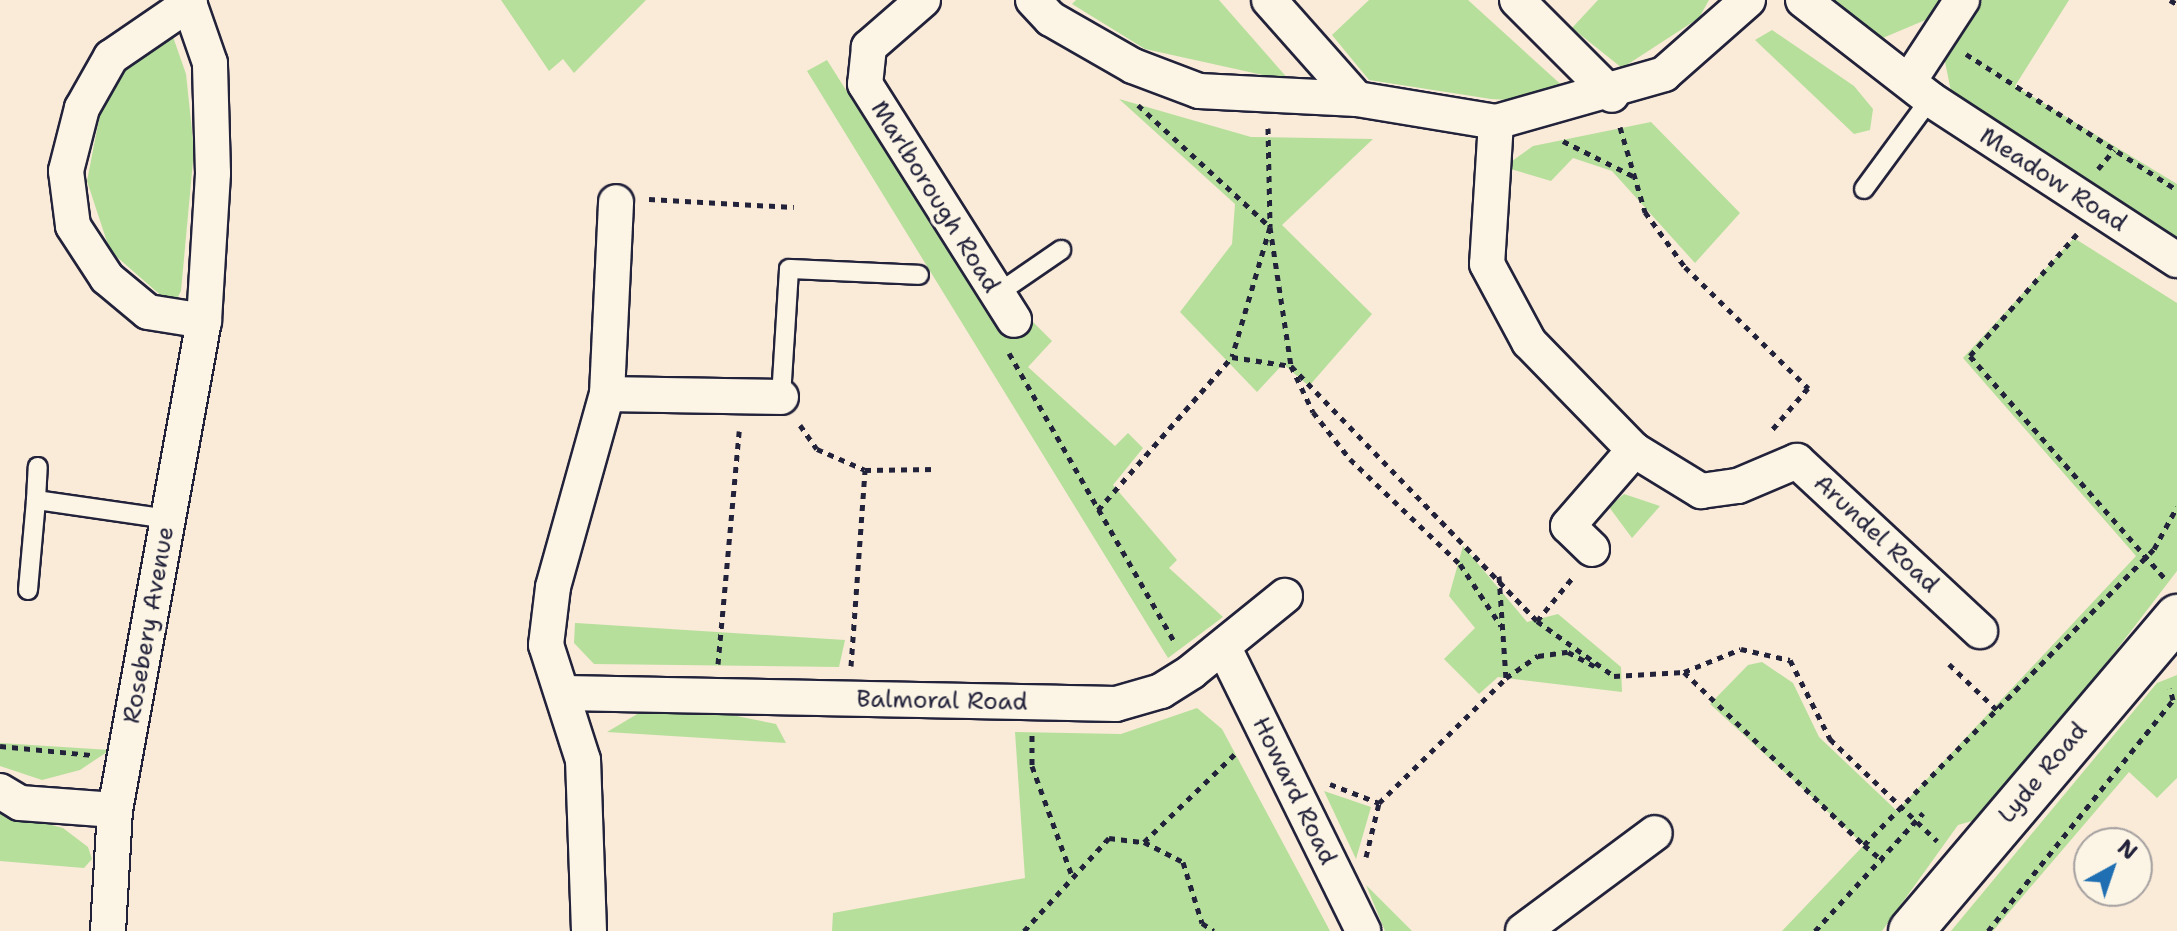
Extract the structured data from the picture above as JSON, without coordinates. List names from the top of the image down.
{
  "streets": {
    "street": [
      "Meadow Road",
      "Marlborough Road",
      "Arundel Road",
      "Rosebery Avenue",
      "Balmoral Road",
      "Lyde Road",
      "Howard Road"
    ]
  },
  "crossings": [
    ["Balmoral Road", "Howard Road"]
  ],
  "north": "top right"
}
